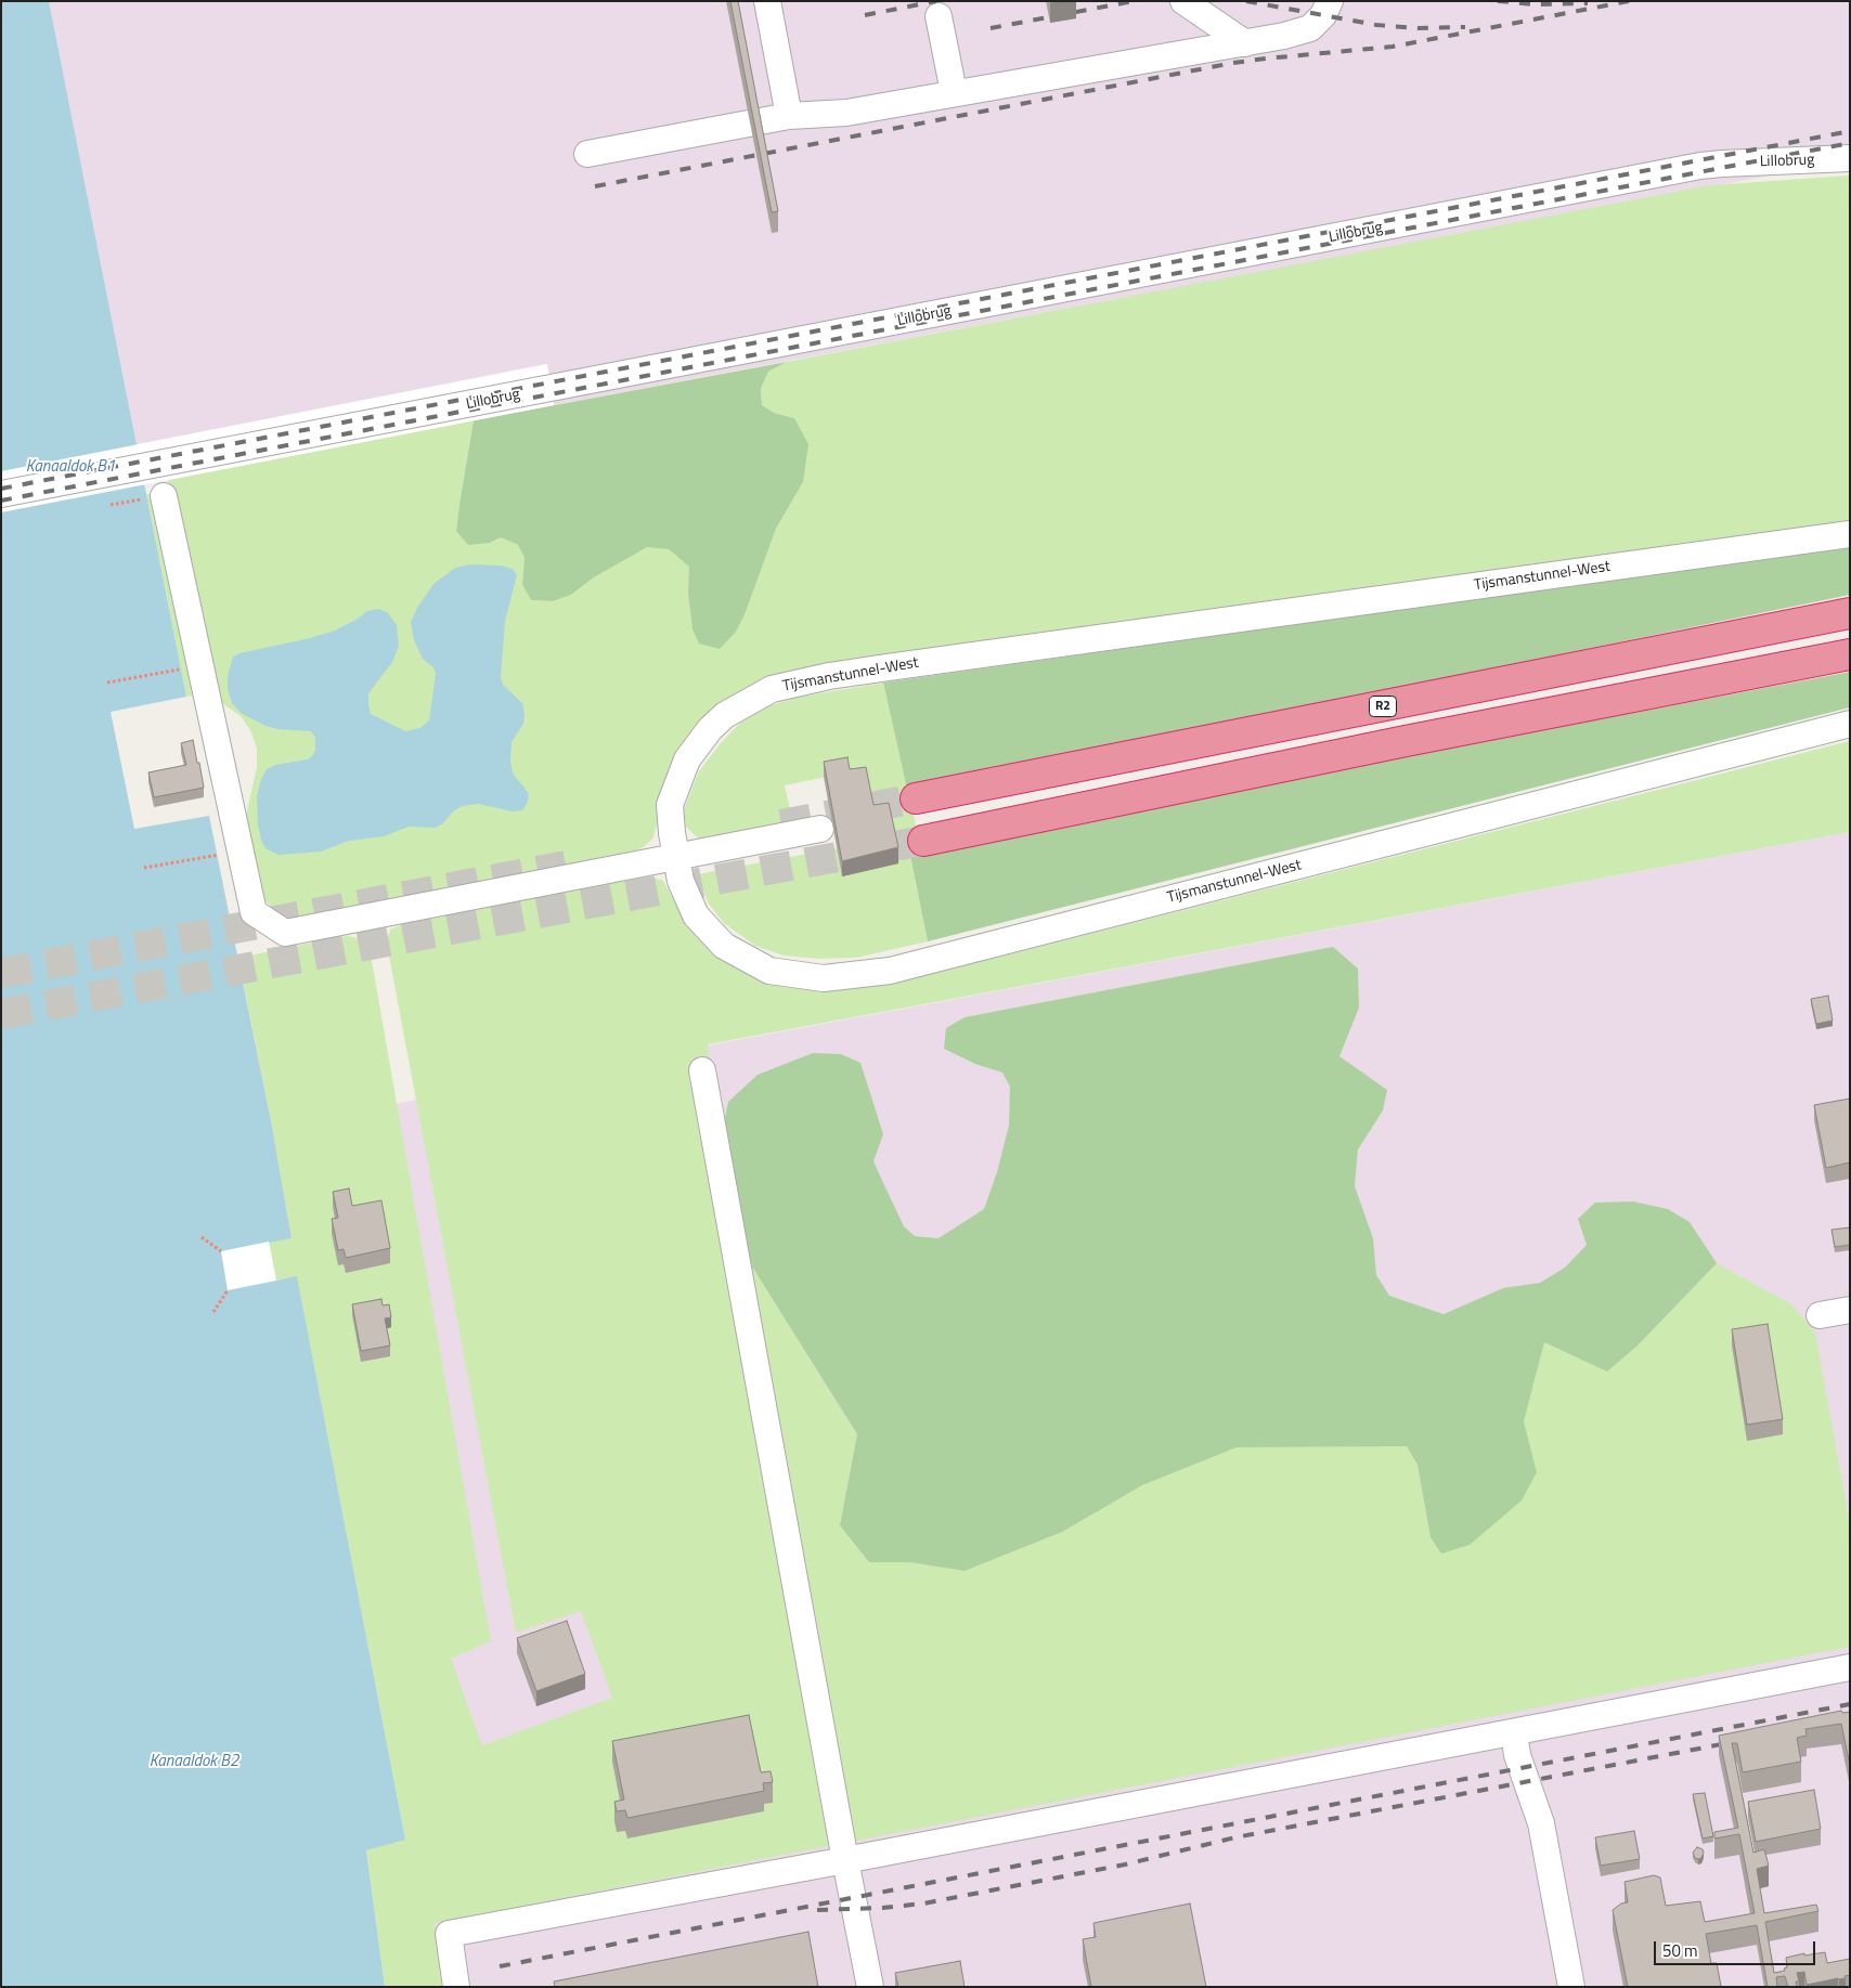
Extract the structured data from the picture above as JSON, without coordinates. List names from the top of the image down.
{
  "streets": {
    "highway": ["R2"],
    "street": ["Lillobrug", "Tijsmanstunnel-West"]
  },
  "water": ["Kanaaldok B1", "Kanaaldok B2"],
  "scale_bar": "50 m"
}
